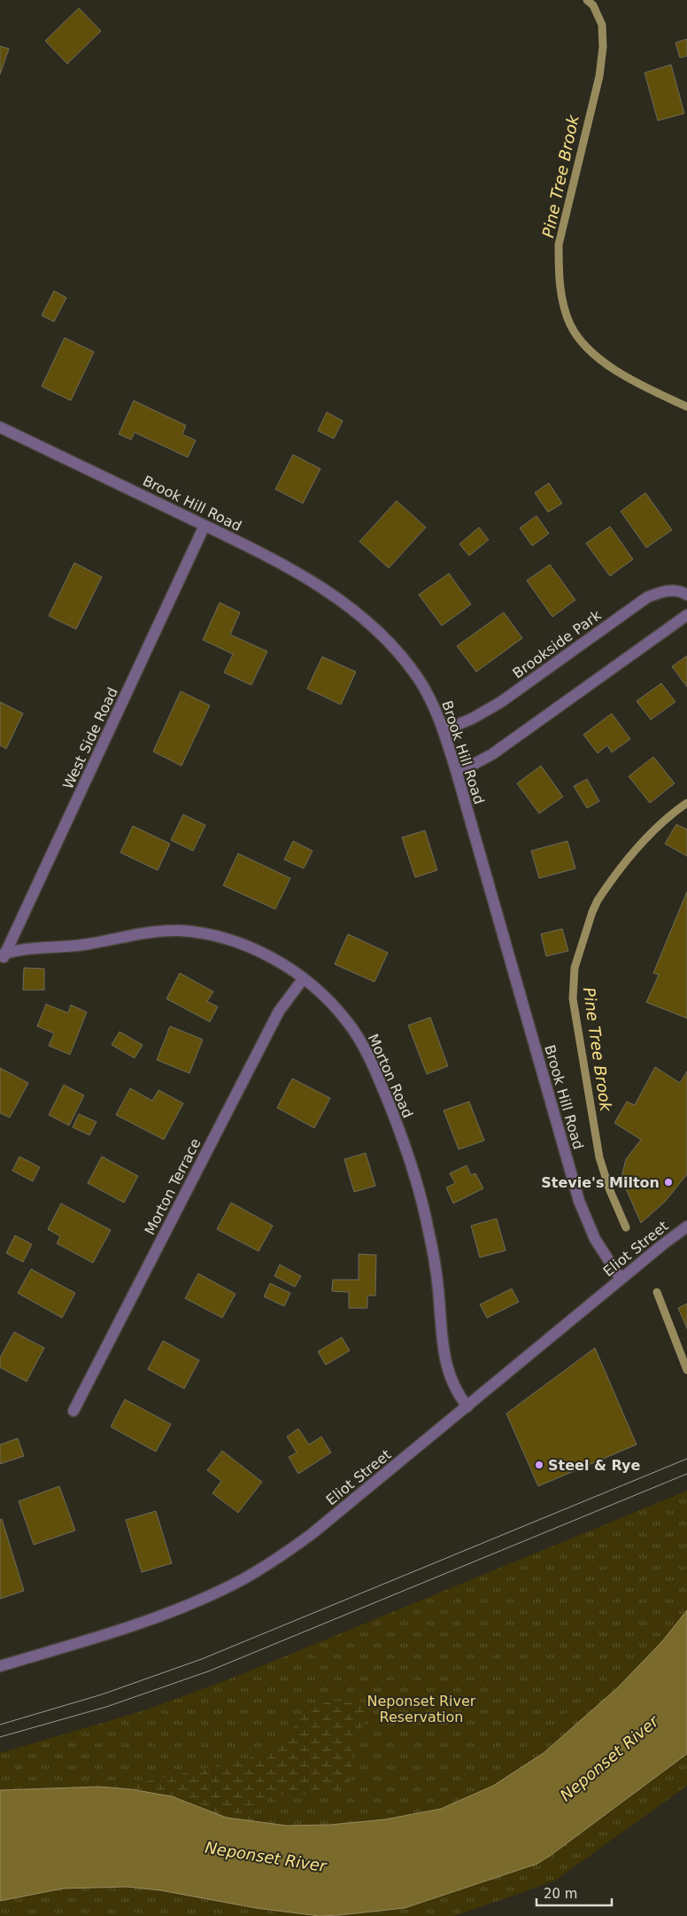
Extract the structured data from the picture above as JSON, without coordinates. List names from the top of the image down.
{
  "streets": {
    "street": [
      "Brook Hill Road",
      "Brookside Park",
      "West Side Road",
      "Morton Road",
      "Morton Terrace",
      "Eliot Street"
    ]
  },
  "crossings": [
    ["Brook Hill Road", "Brookside Park"],
    ["Brook Hill Road", "West Side Road"],
    ["Brook Hill Road", "Eliot Street"],
    ["West Side Road", "Morton Road"],
    ["Morton Road", "Morton Terrace"],
    ["Morton Road", "Eliot Street"]
  ],
  "water": ["Pine Tree Brook", "Neponset River"],
  "parks": ["Neponset River Reservation"],
  "places": ["Stevie's Milton", "Steel & Rye"],
  "scale_bar": "20 m"
}
